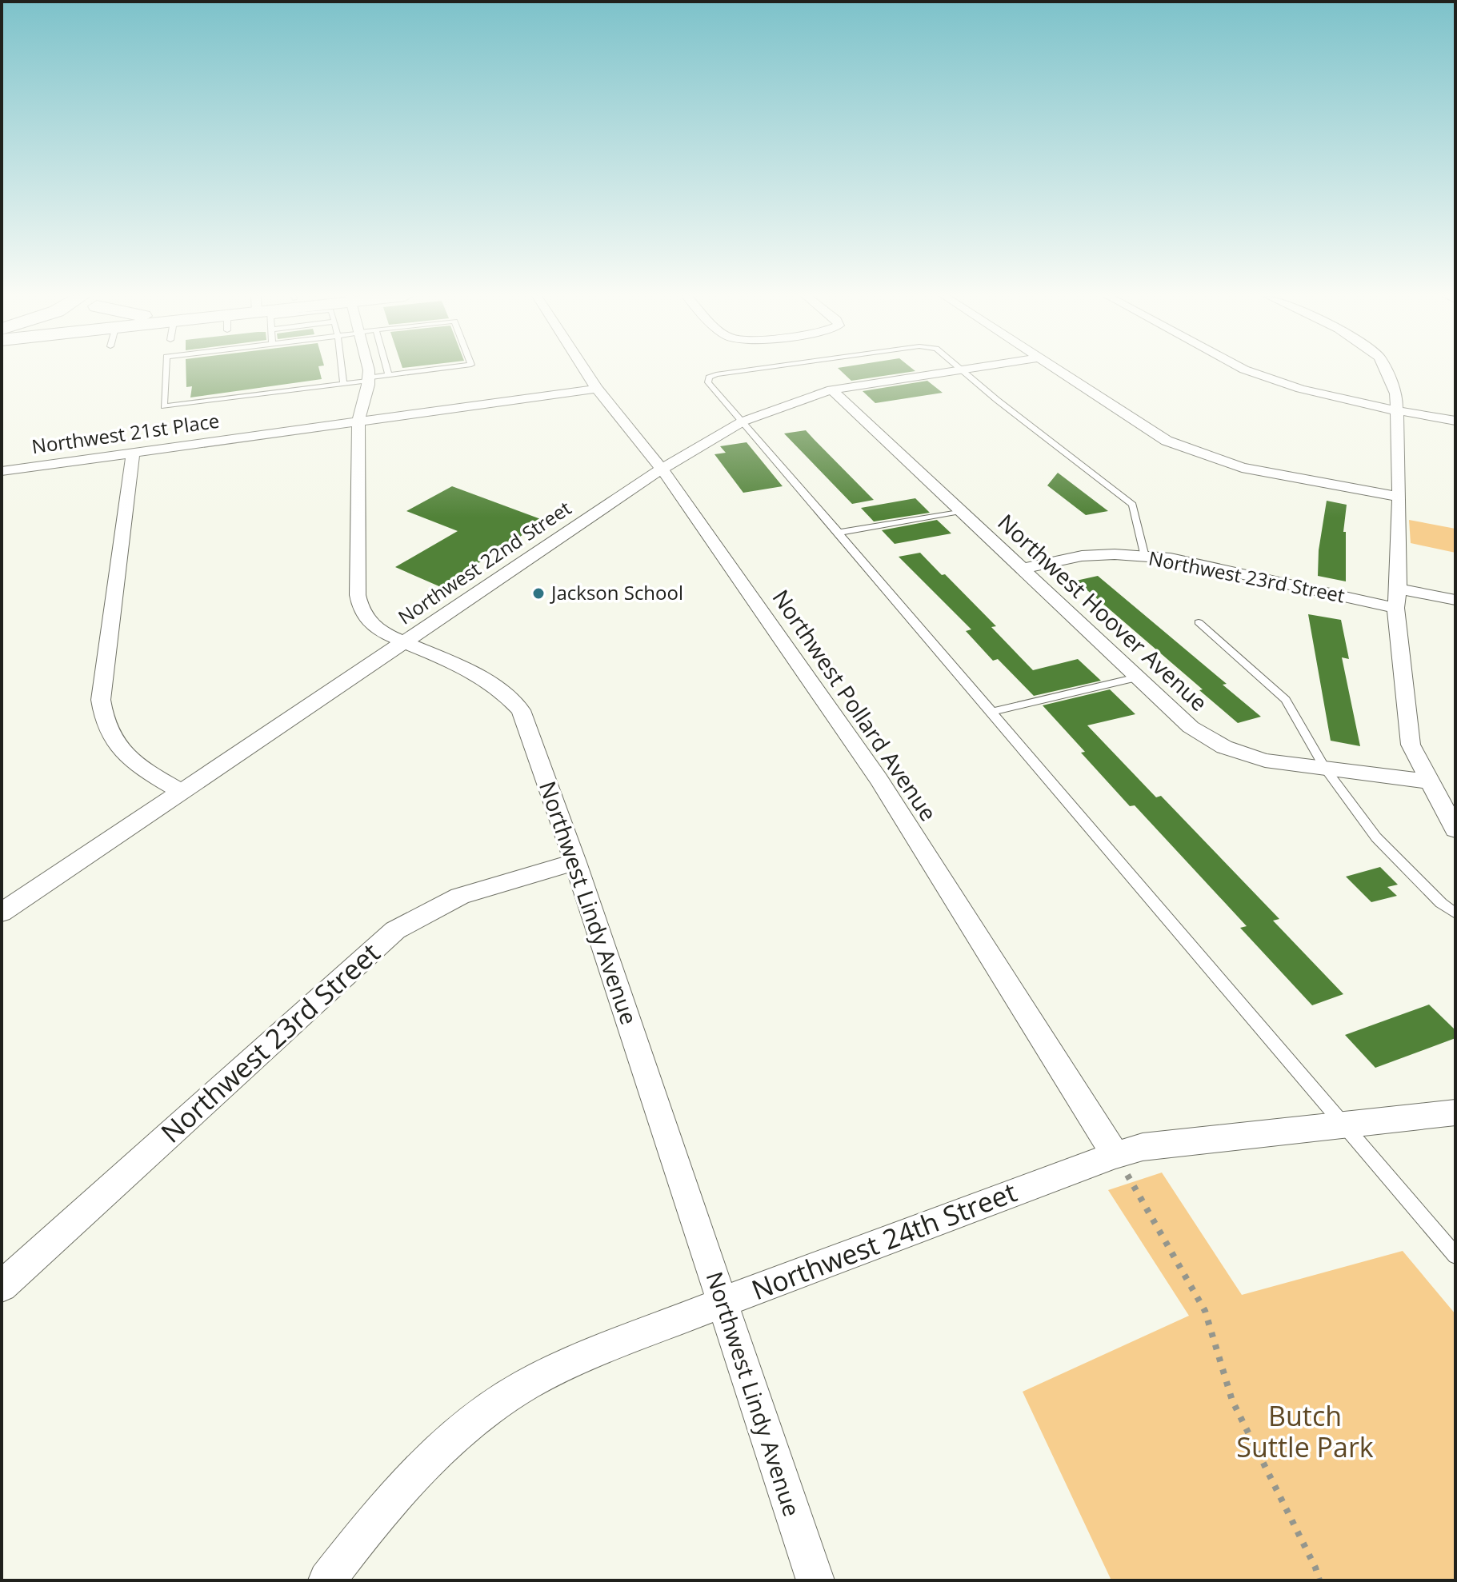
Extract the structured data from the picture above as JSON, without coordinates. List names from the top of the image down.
{
  "streets": {
    "street": [
      "Northwest 21st Place",
      "Northwest 22nd Street",
      "Northwest 23rd Street",
      "Northwest Hoover Avenue",
      "Northwest Pollard Avenue",
      "Northwest Lindy Avenue",
      "Northwest 24th Street"
    ]
  },
  "crossings": [
    ["Northwest 21st Place", "Northwest Pollard Avenue"],
    ["Northwest 21st Place", "Northwest Lindy Avenue"],
    ["Northwest 22nd Street", "Northwest Hoover Avenue"],
    ["Northwest 22nd Street", "Northwest Pollard Avenue"],
    ["Northwest 22nd Street", "Northwest Lindy Avenue"],
    ["Northwest 23rd Street", "Northwest Hoover Avenue"],
    ["Northwest 23rd Street", "Northwest Lindy Avenue"],
    ["Northwest Pollard Avenue", "Northwest 24th Street"],
    ["Northwest Lindy Avenue", "Northwest 24th Street"]
  ],
  "parks": ["Butch Suttle Park"],
  "places": ["Jackson School"]
}
